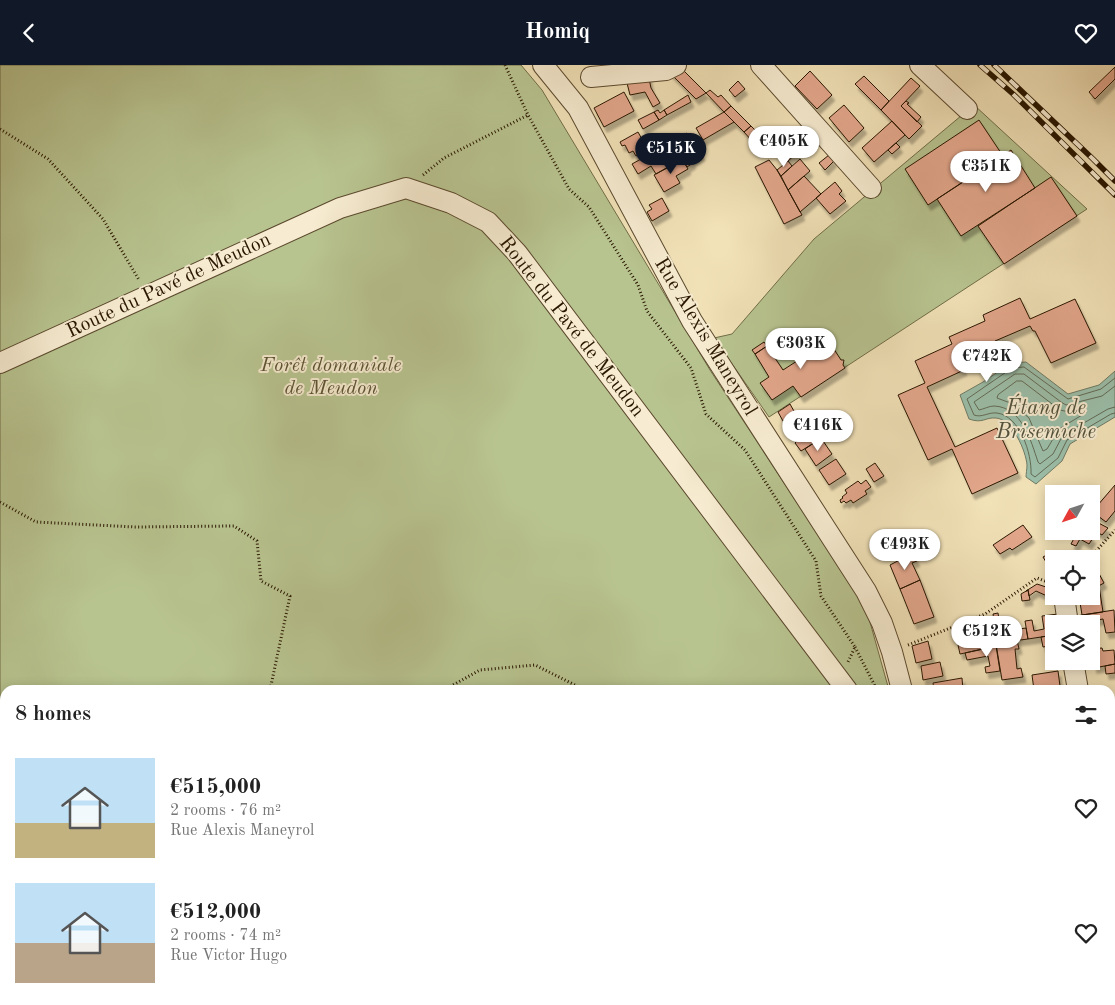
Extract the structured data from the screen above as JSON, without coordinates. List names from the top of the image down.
{
  "streets": {
    "street": ["Route du Pavé de Meudon", "Rue Alexis Maneyrol"]
  },
  "water": ["Étang de Brisemiche"],
  "parks": ["Forêt domaniale de Meudon"],
  "north": "bottom left",
  "page": {
    "header": "Homiq",
    "price": [
      "€405K",
      "€515K",
      "€351K",
      "€303K",
      "€742K",
      "€416K",
      "€493K",
      "€512K"
    ],
    "heading": "8 homes",
    "list": [
      {
        "name": "€515,000",
        "note": "2 rooms · 76 m² · Rue Alexis Maneyrol"
      },
      {
        "name": "€512,000",
        "note": "2 rooms · 74 m² · Rue Victor Hugo"
      }
    ]
  }
}
